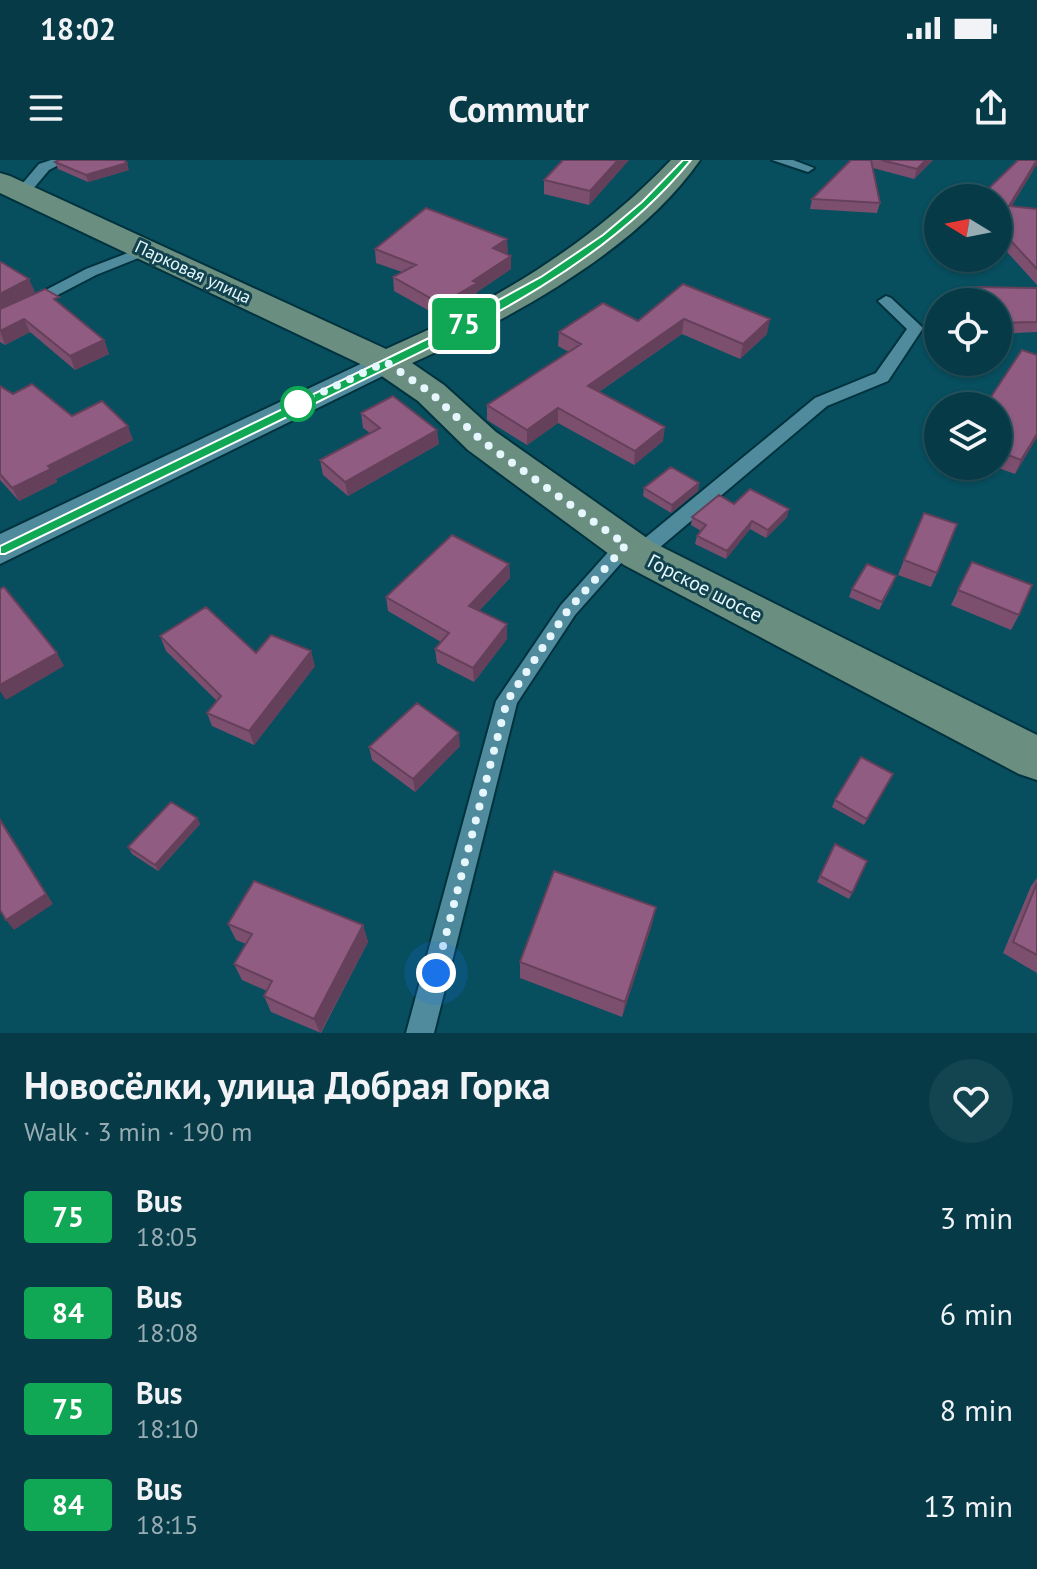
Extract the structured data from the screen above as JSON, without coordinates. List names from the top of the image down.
{
  "streets": {
    "main road": ["Парковая улица", "Горское шоссе"]
  },
  "crossings": [
    ["Парковая улица", "Горское шоссе"]
  ],
  "lines": ["bus line 75"],
  "north": "left",
  "page": {
    "status": "18:02",
    "header": "Commutr",
    "on_map": "75",
    "heading": ["Новосёлки, улица Добрая Горка", "Walk · 3 min · 190 m"],
    "list": [
      {
        "mark": "75",
        "name": "Bus",
        "note": "18:05",
        "value": "3 min"
      },
      {
        "mark": "84",
        "name": "Bus",
        "note": "18:08",
        "value": "6 min"
      },
      {
        "mark": "75",
        "name": "Bus",
        "note": "18:10",
        "value": "8 min"
      },
      {
        "mark": "84",
        "name": "Bus",
        "note": "18:15",
        "value": "13 min"
      }
    ]
  }
}
